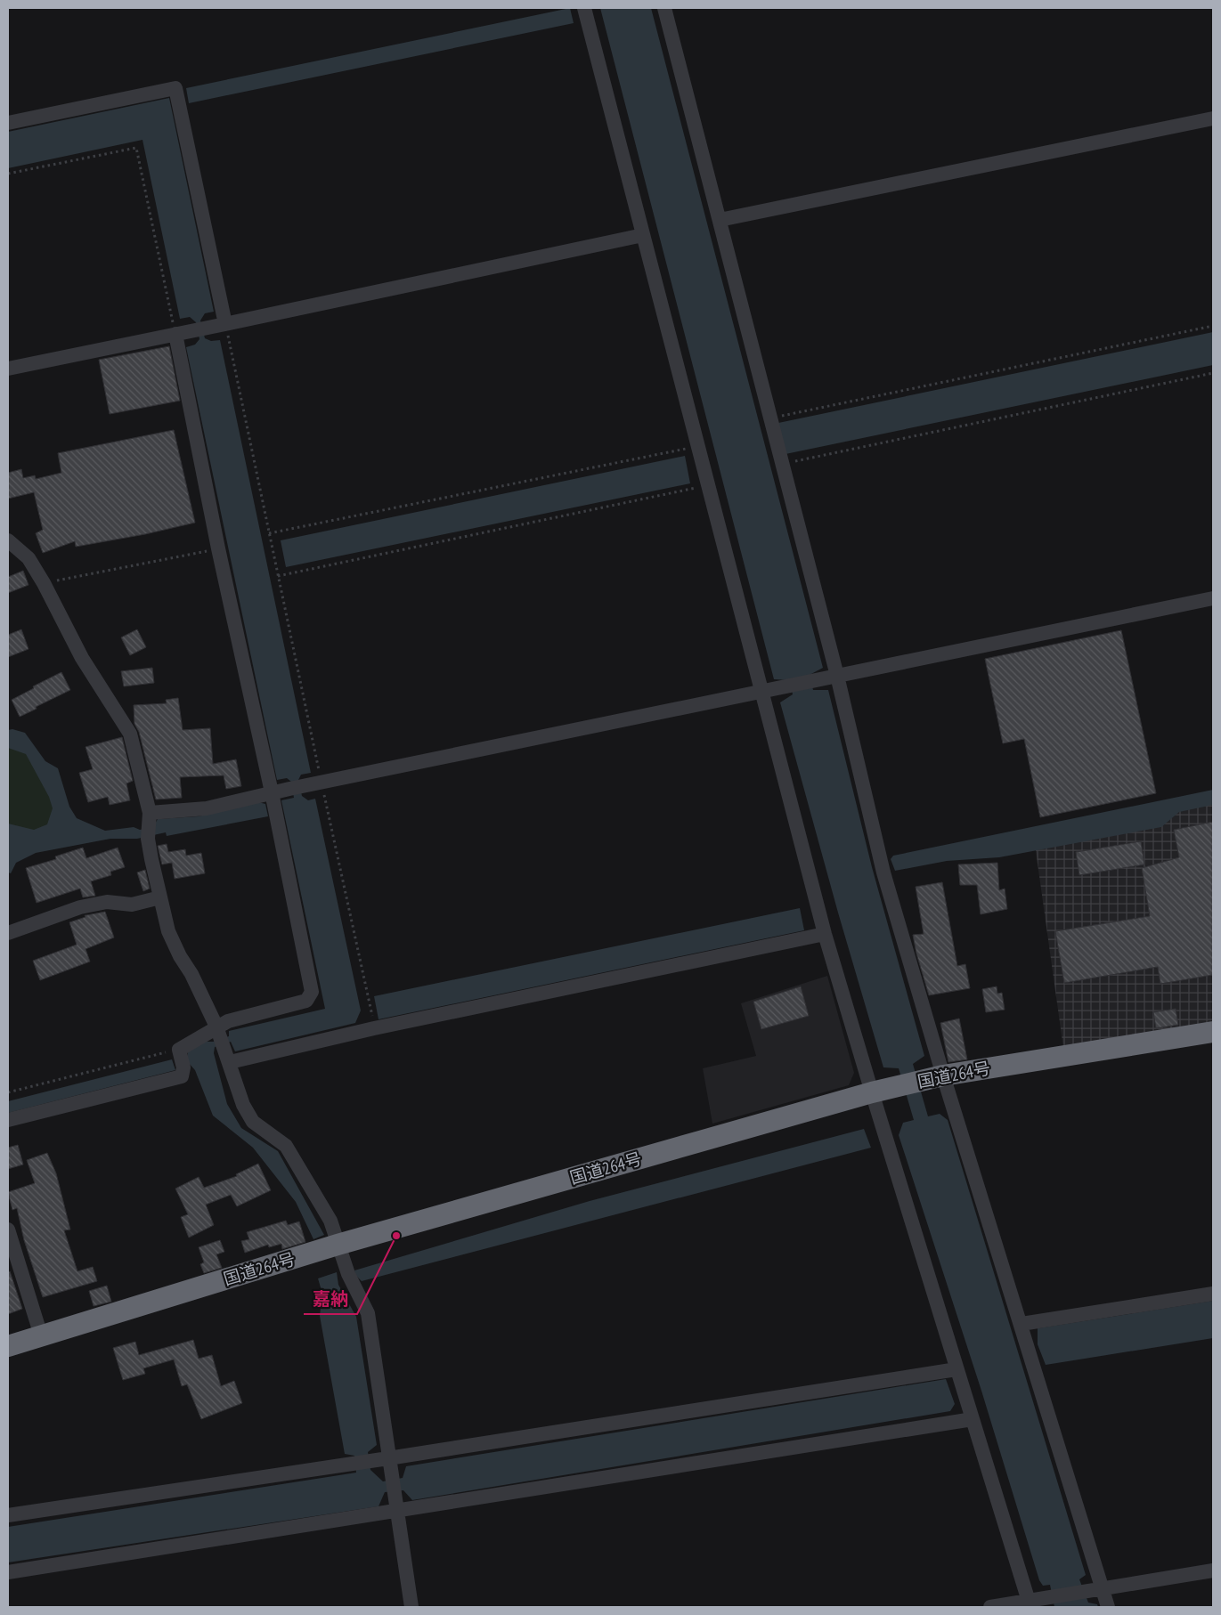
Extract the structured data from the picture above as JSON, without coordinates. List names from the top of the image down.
{
  "streets": {
    "highway": ["国道264号"]
  },
  "places": ["嘉納"]
}
